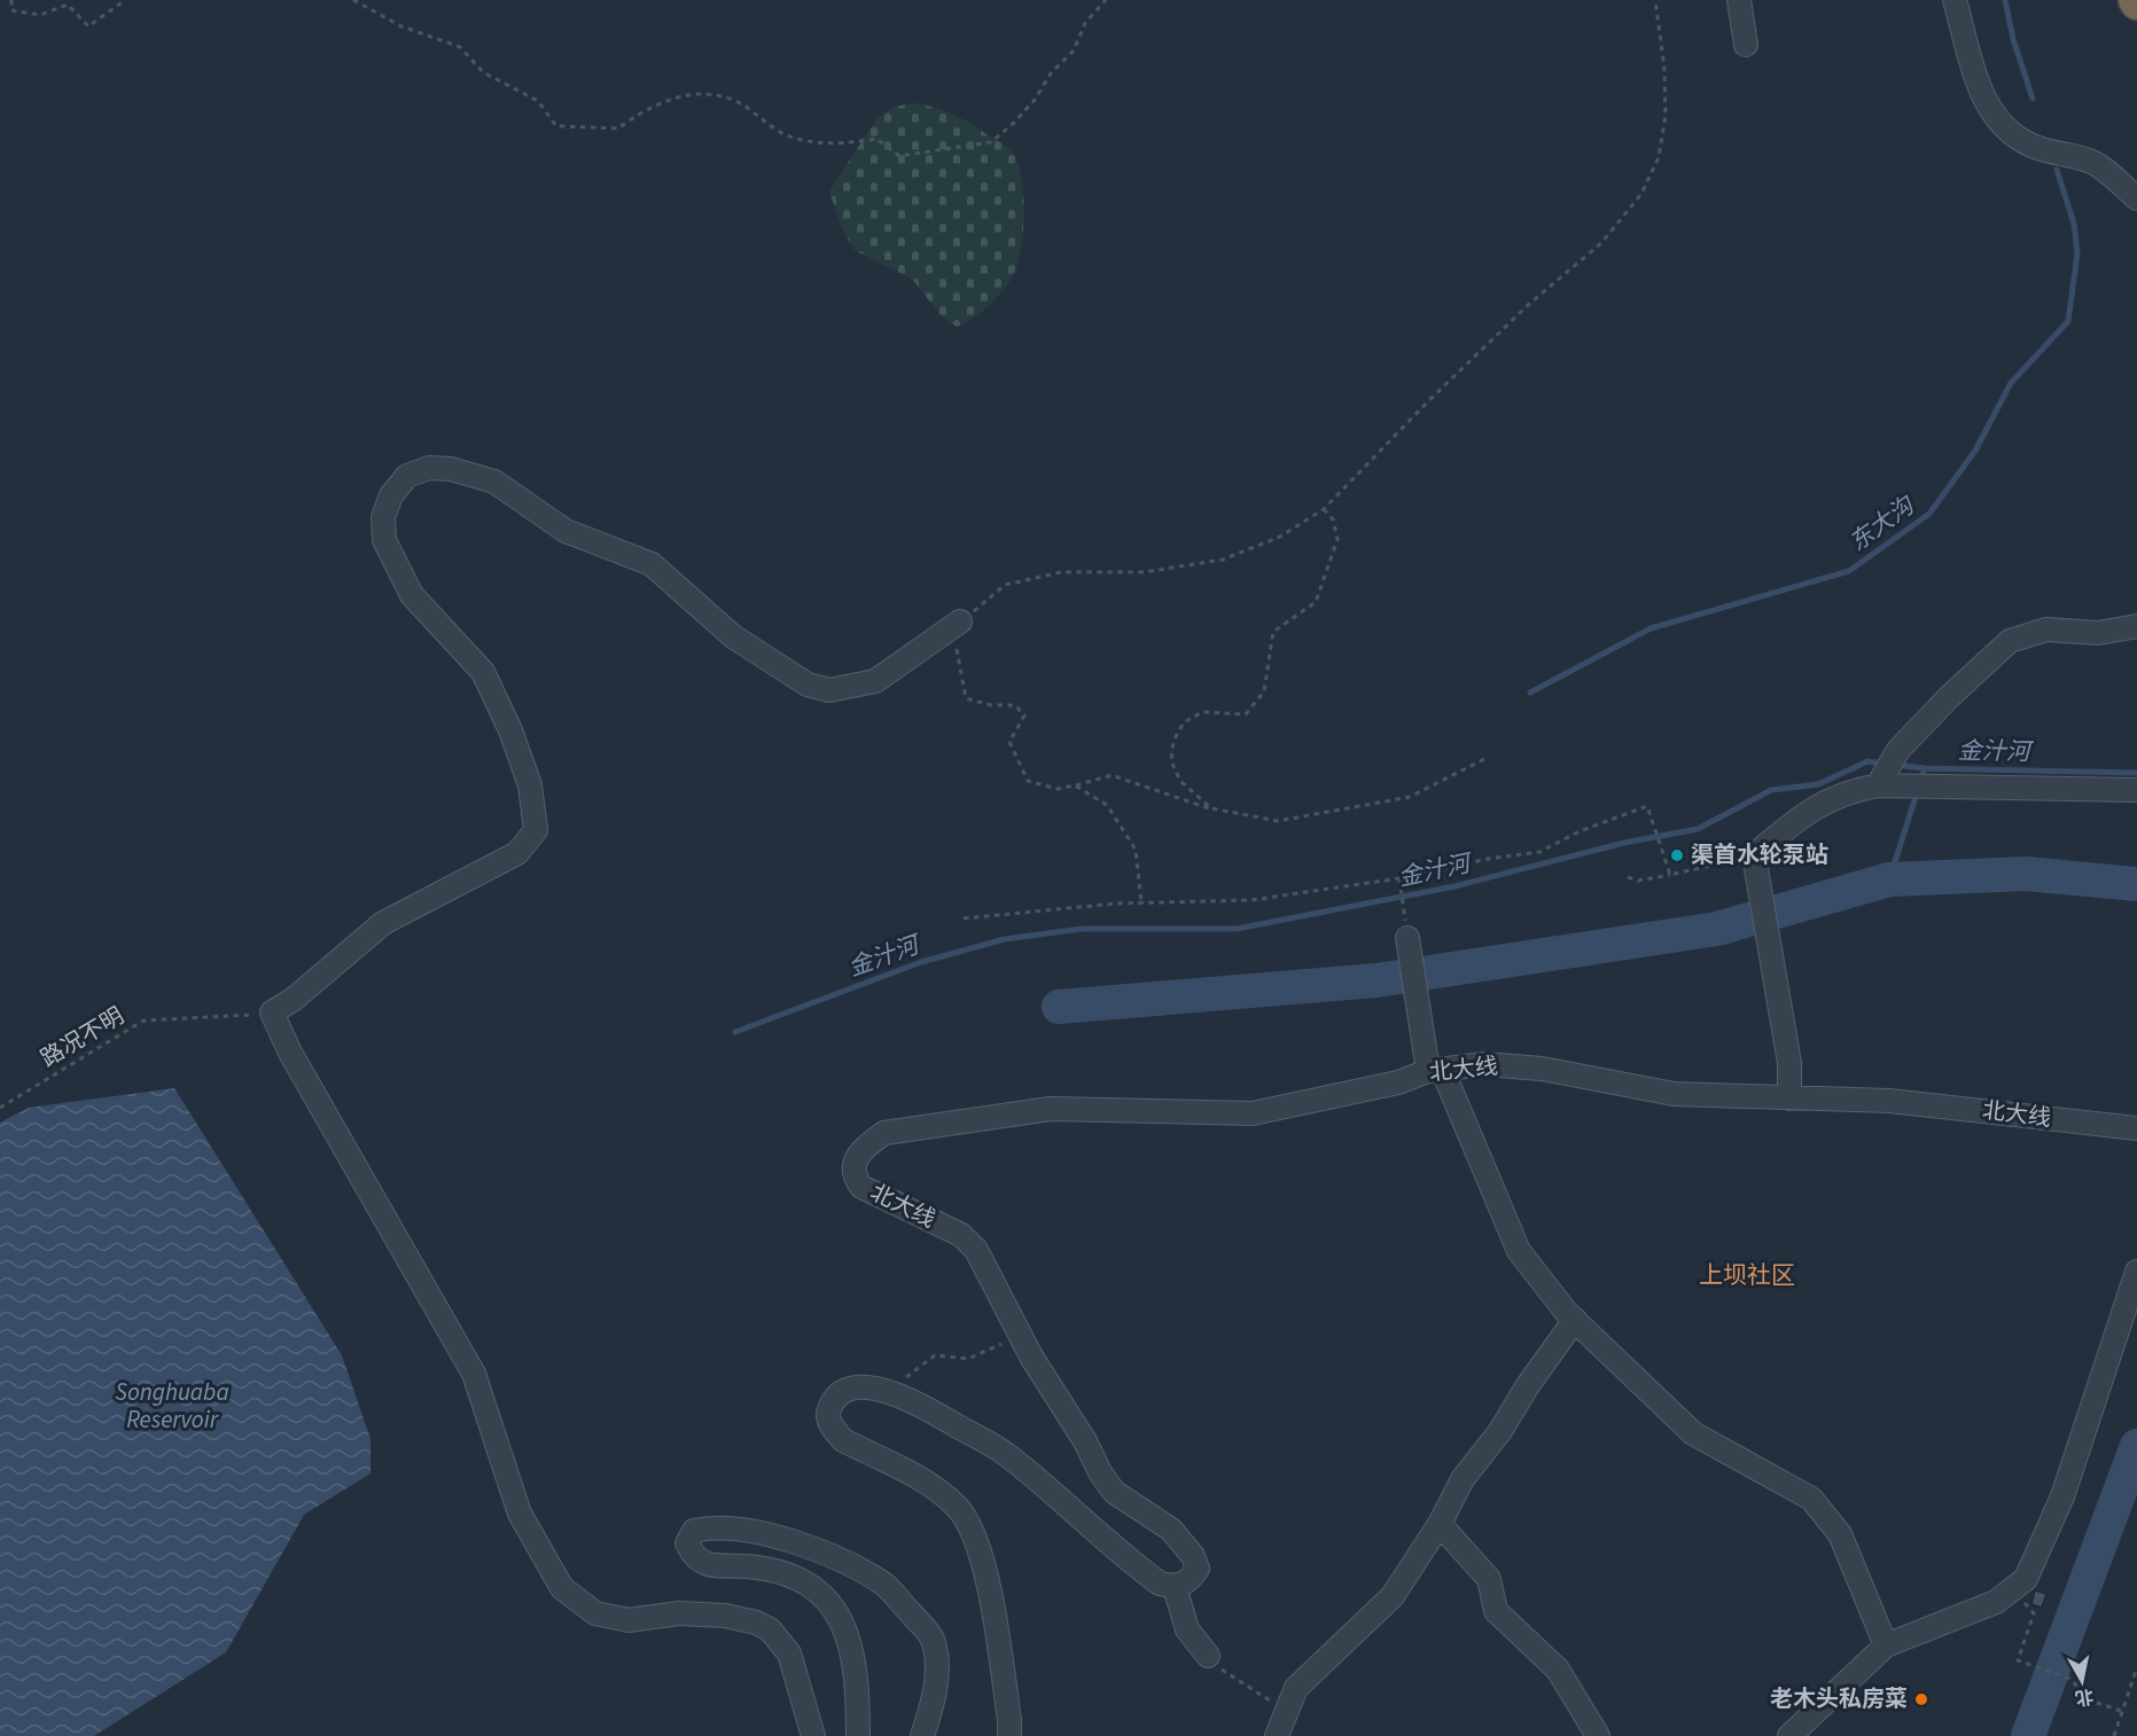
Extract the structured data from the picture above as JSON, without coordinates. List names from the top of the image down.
{
  "streets": {
    "street": ["北大线"],
    "path": ["路况不明"]
  },
  "districts": ["上坝社区"],
  "water": ["东大沟", "金汁河", "Songhuaba Reservoir"],
  "places": ["渠首水轮泵站", "老木头私房菜"],
  "north": "bottom"
}
